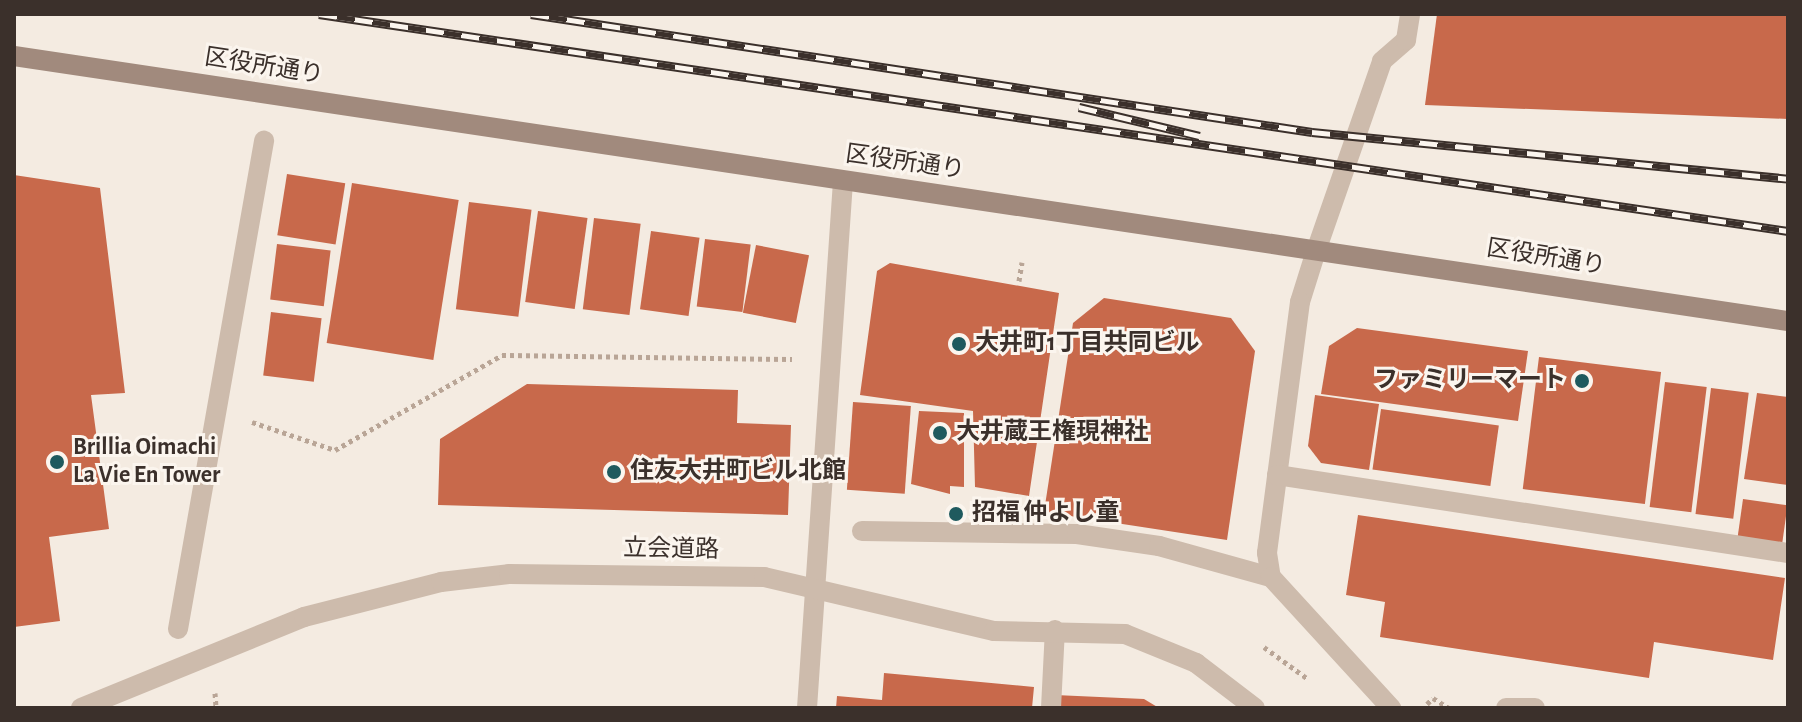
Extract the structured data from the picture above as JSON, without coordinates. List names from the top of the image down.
{
  "streets": {
    "main road": ["区役所通り"],
    "street": ["立会道路"]
  },
  "places": [
    "大井町1丁目共同ビル",
    "ファミリーマート",
    "大井蔵王権現神社",
    "Brillia Oimachi La Vie En Tower",
    "住友大井町ビル北館",
    "招福 仲よし童"
  ]
}
